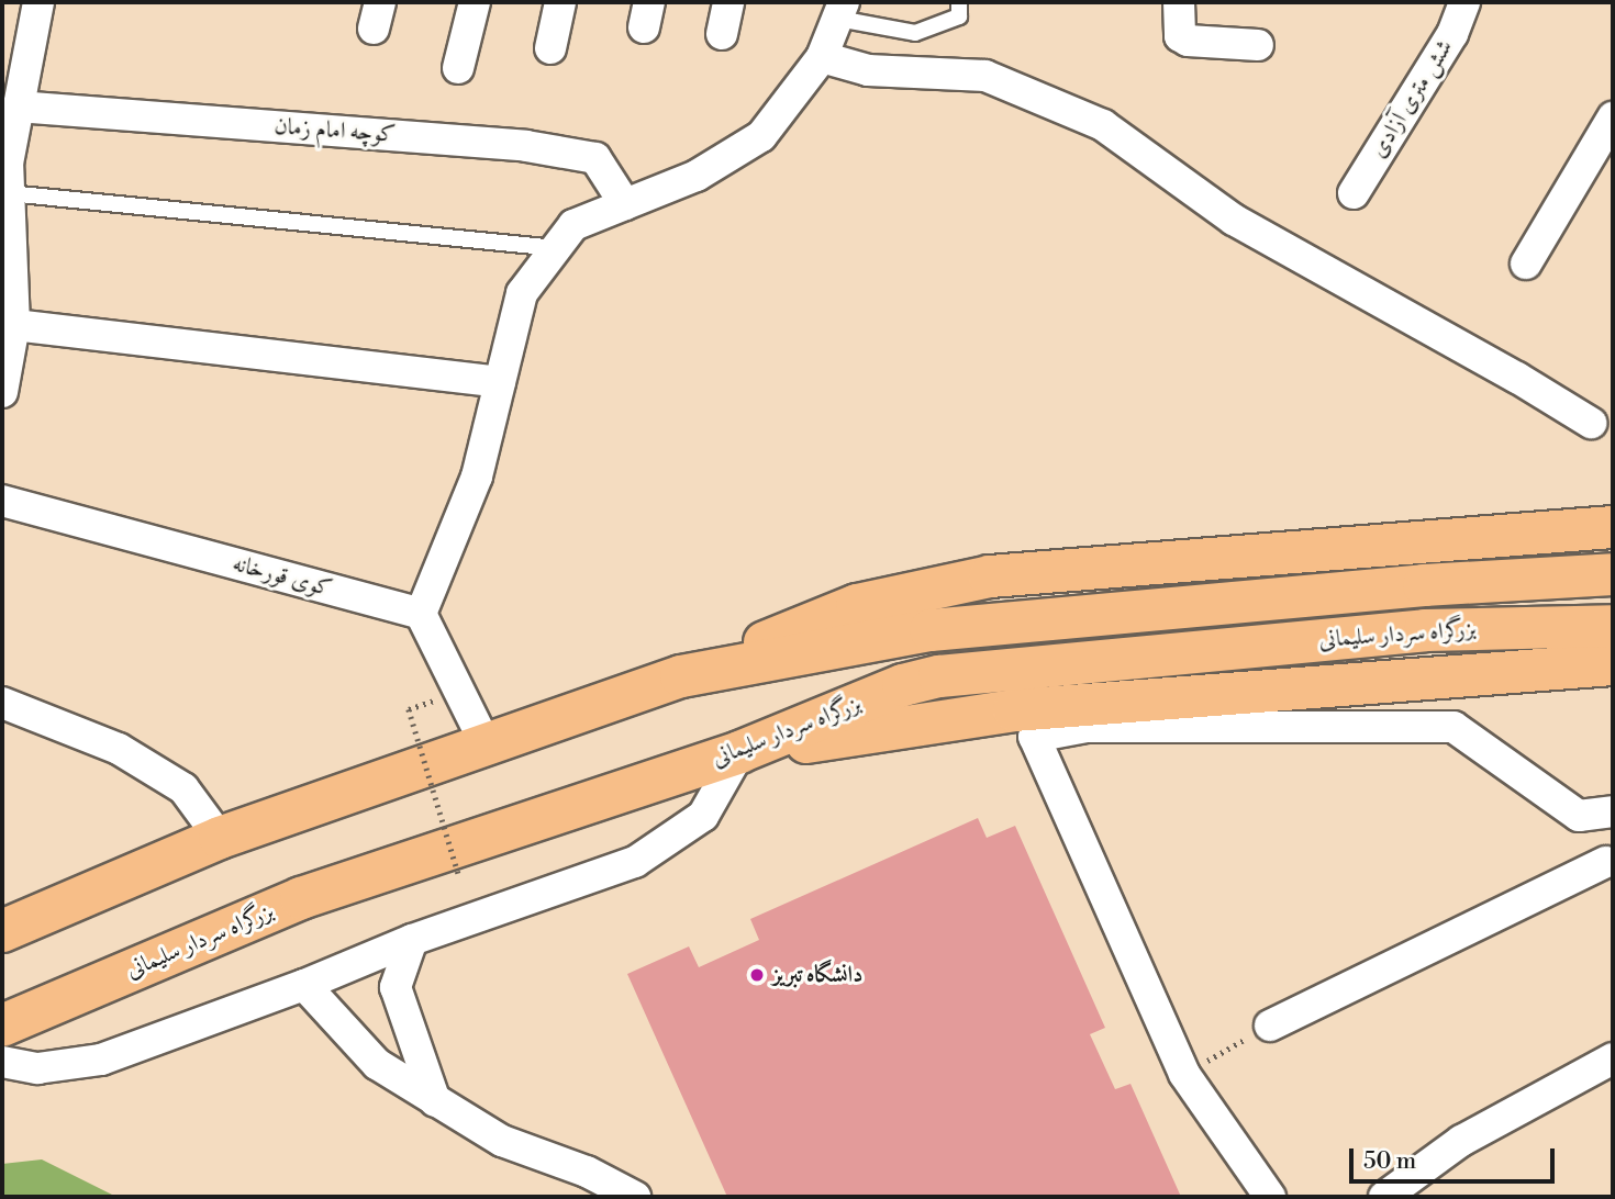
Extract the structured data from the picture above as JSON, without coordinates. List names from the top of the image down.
{
  "streets": {
    "highway": ["بزرگراه سردار سلیمانی"],
    "street": ["شش متری آزادی", "کوچه امام زمان", "کوی قورخانه"]
  },
  "places": ["دانشگاه تبریز"],
  "scale_bar": "50 m"
}
